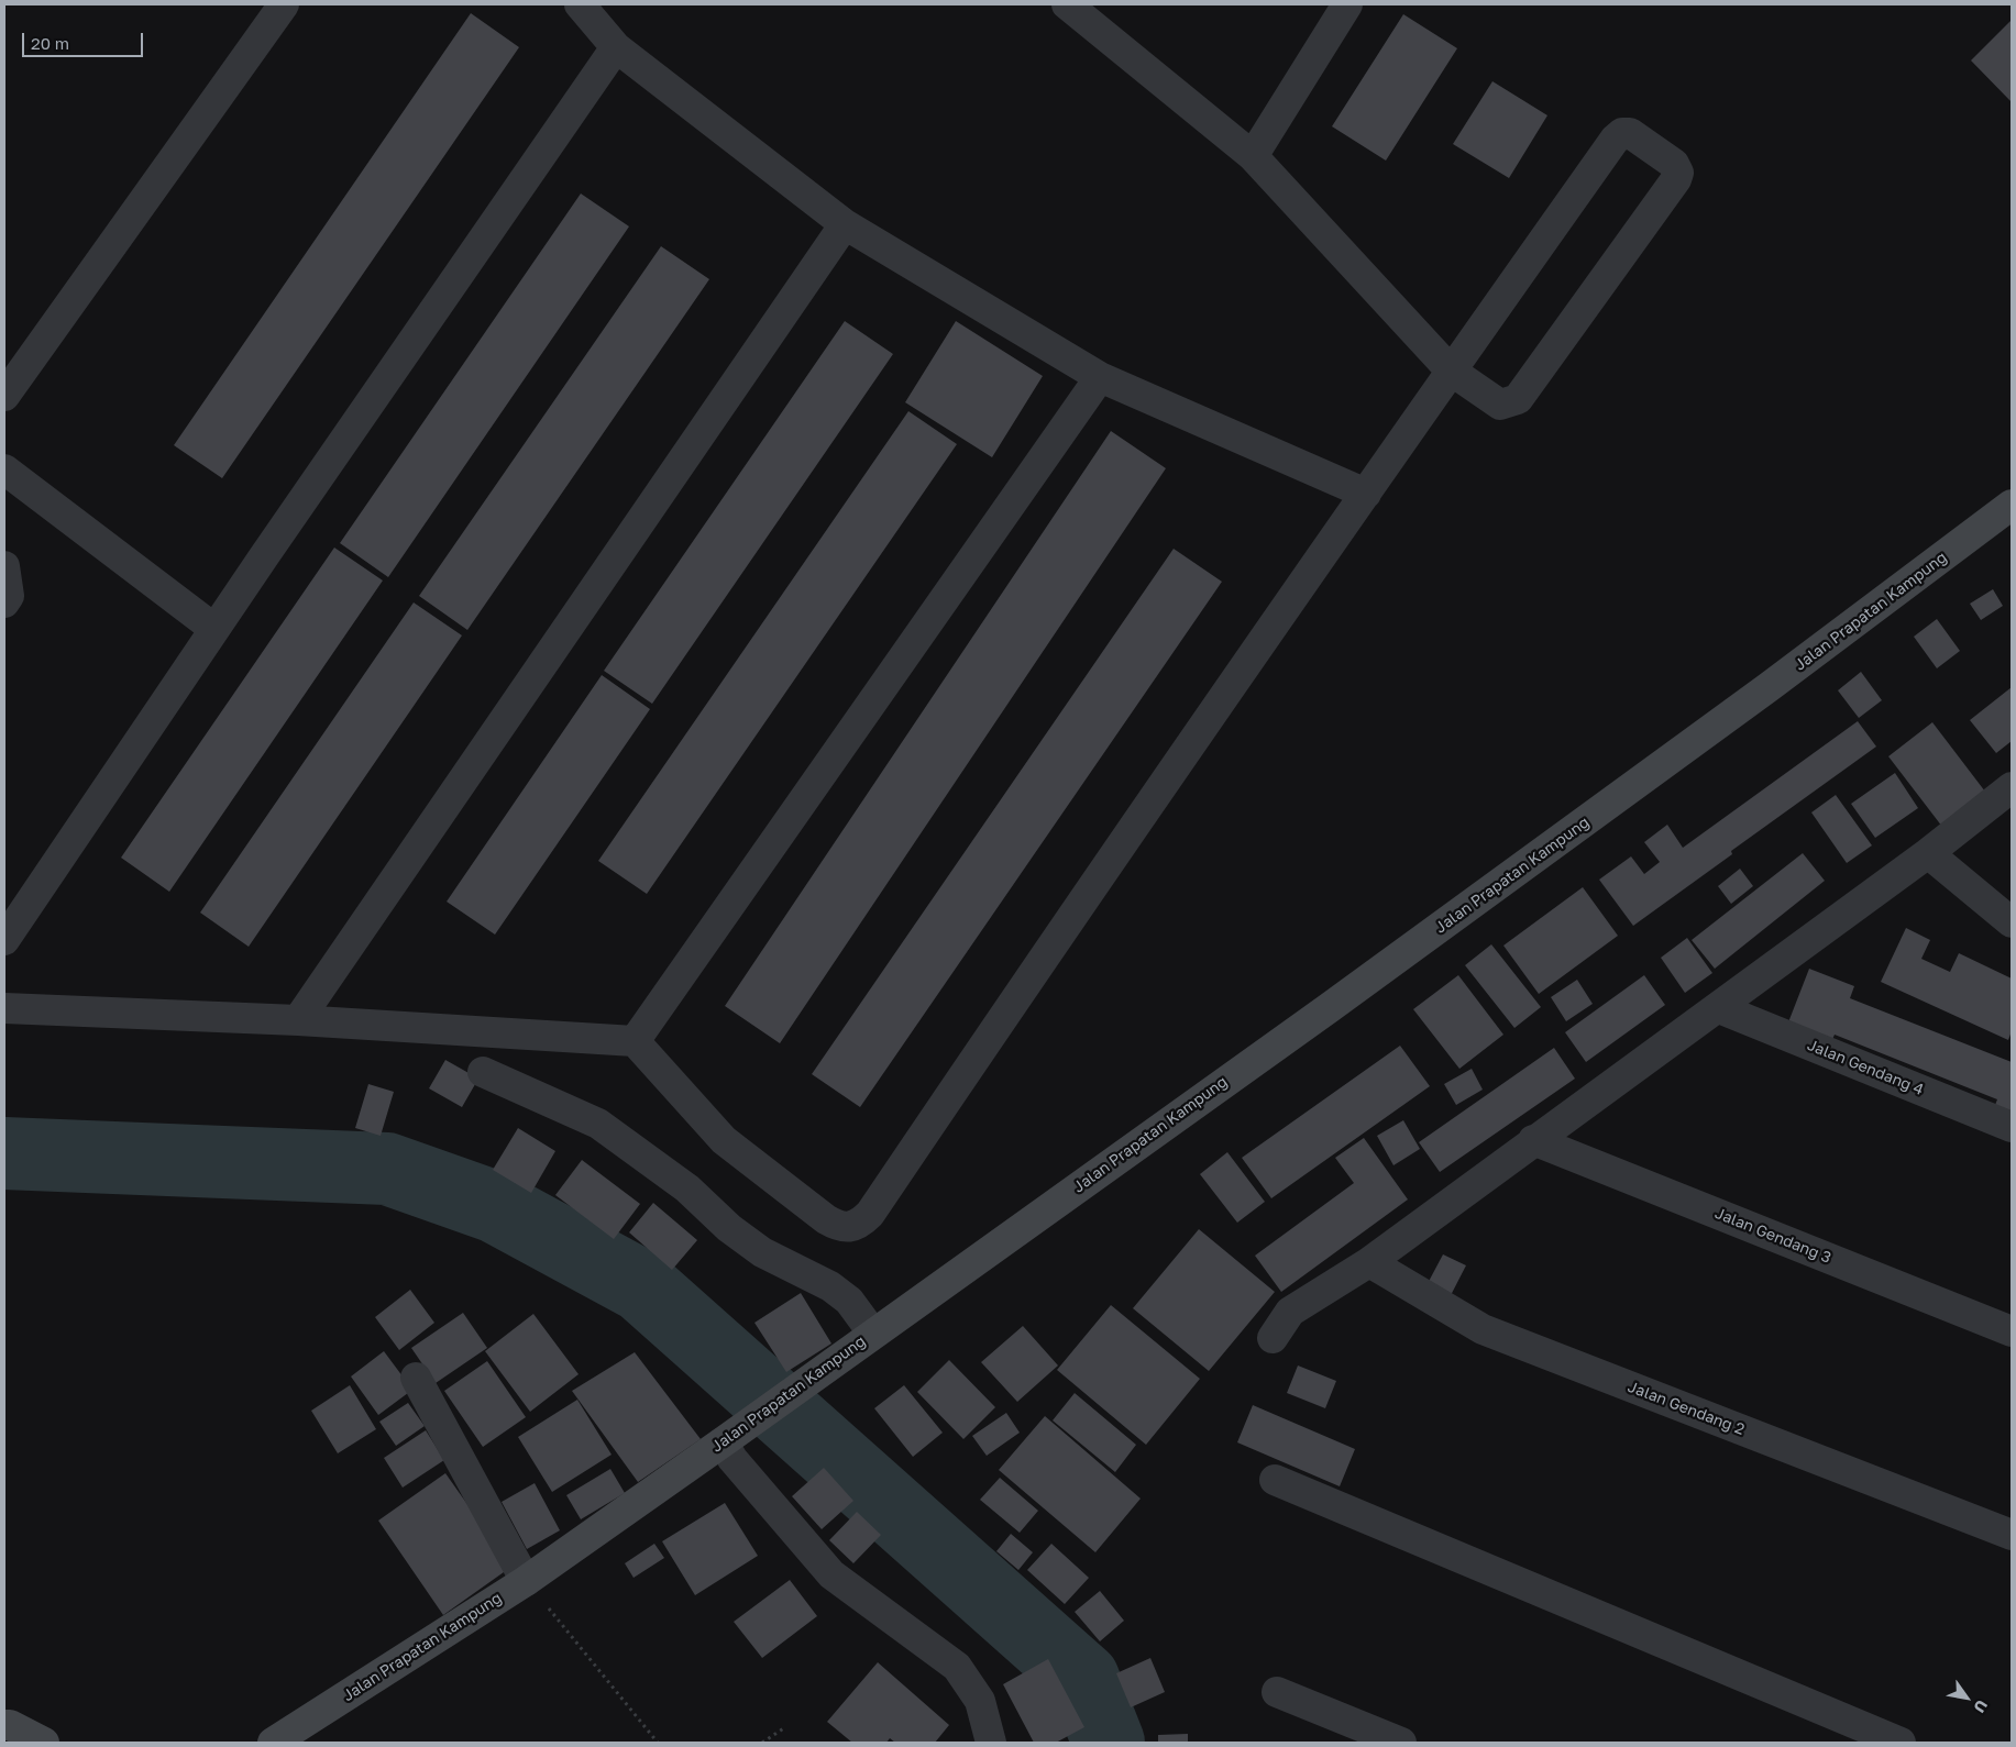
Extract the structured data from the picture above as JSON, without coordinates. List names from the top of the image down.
{
  "streets": {
    "street": [
      "Jalan Prapatan Kampung",
      "Jalan Gendang 4",
      "Jalan Gendang 3",
      "Jalan Gendang 2"
    ]
  },
  "scale_bar": "20 m",
  "north": "bottom right"
}
